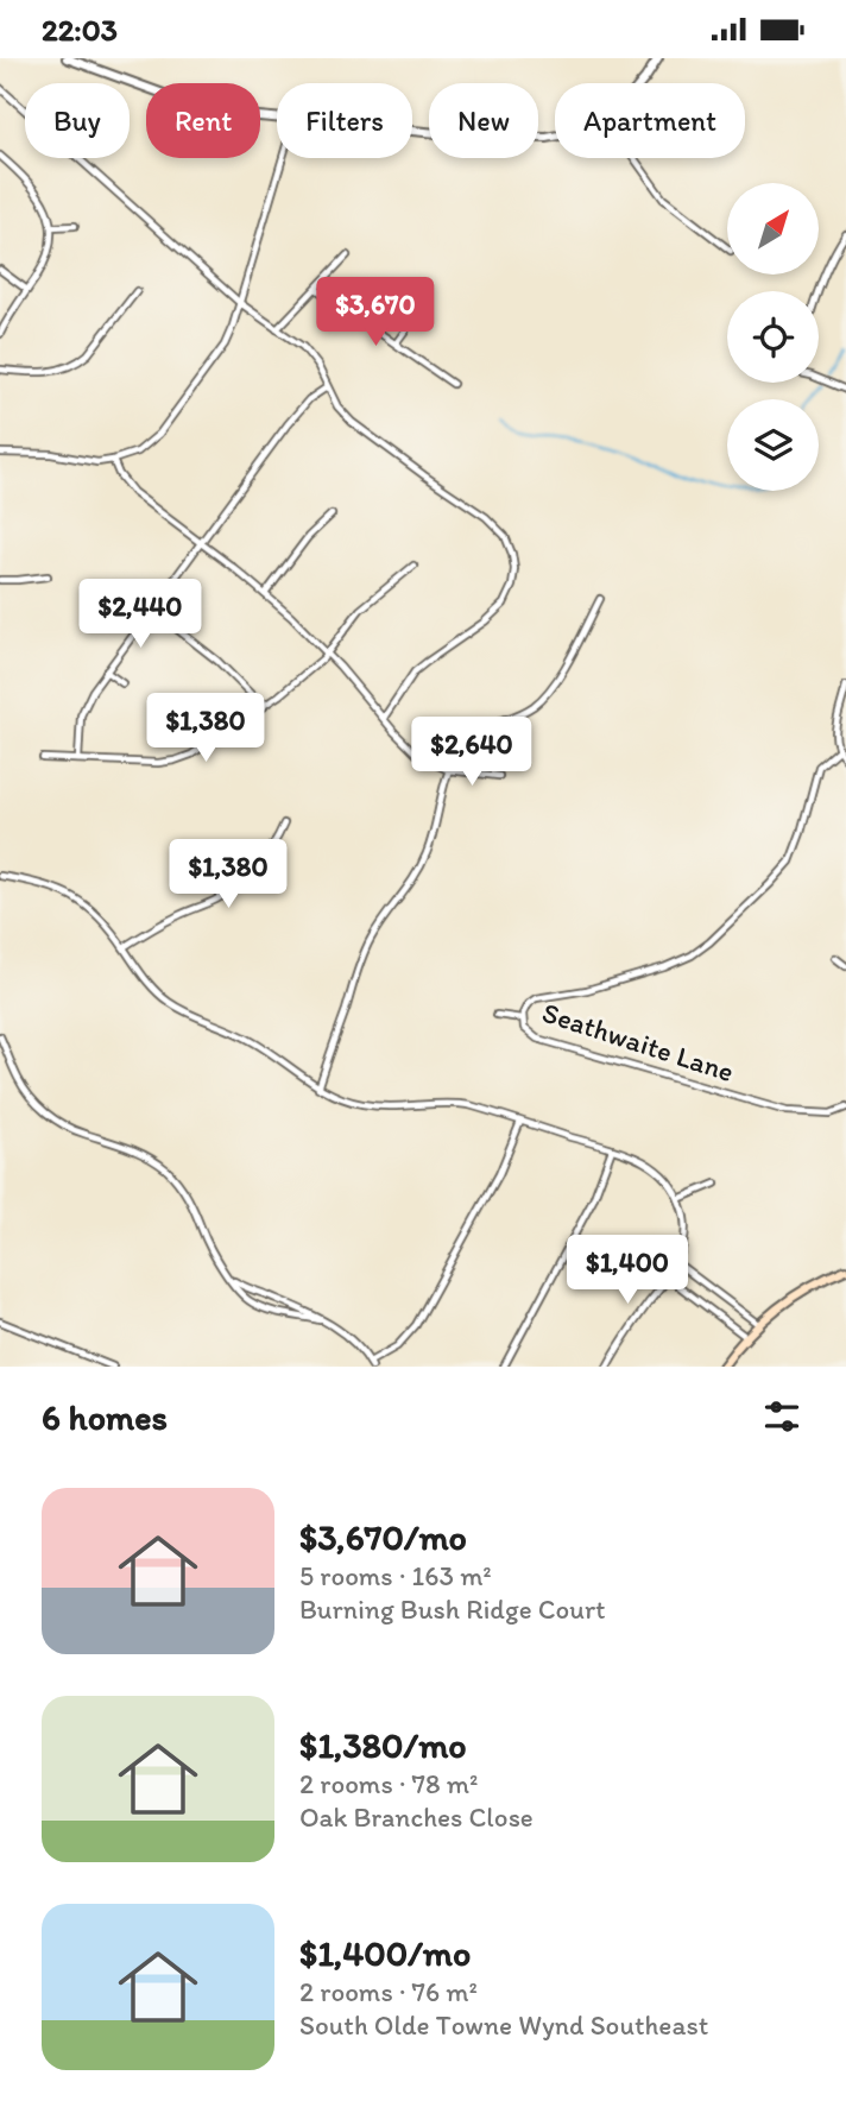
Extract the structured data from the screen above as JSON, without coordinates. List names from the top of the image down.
{
  "streets": {
    "street": ["Seathwaite Lane"]
  },
  "north": "top right",
  "page": {
    "status": "22:03",
    "chip": [
      "Buy",
      "Rent",
      "Filters",
      "New",
      "Apartment"
    ],
    "price": [
      "$3,670",
      "$2,440",
      "$1,380",
      "$2,640",
      "$1,380",
      "$1,400"
    ],
    "heading": "6 homes",
    "list": [
      {
        "name": "$3,670/mo",
        "note": "5 rooms · 163 m² · Burning Bush Ridge Court"
      },
      {
        "name": "$1,380/mo",
        "note": "2 rooms · 78 m² · Oak Branches Close"
      },
      {
        "name": "$1,400/mo",
        "note": "2 rooms · 76 m² · South Olde Towne Wynd Southeast"
      }
    ]
  }
}
